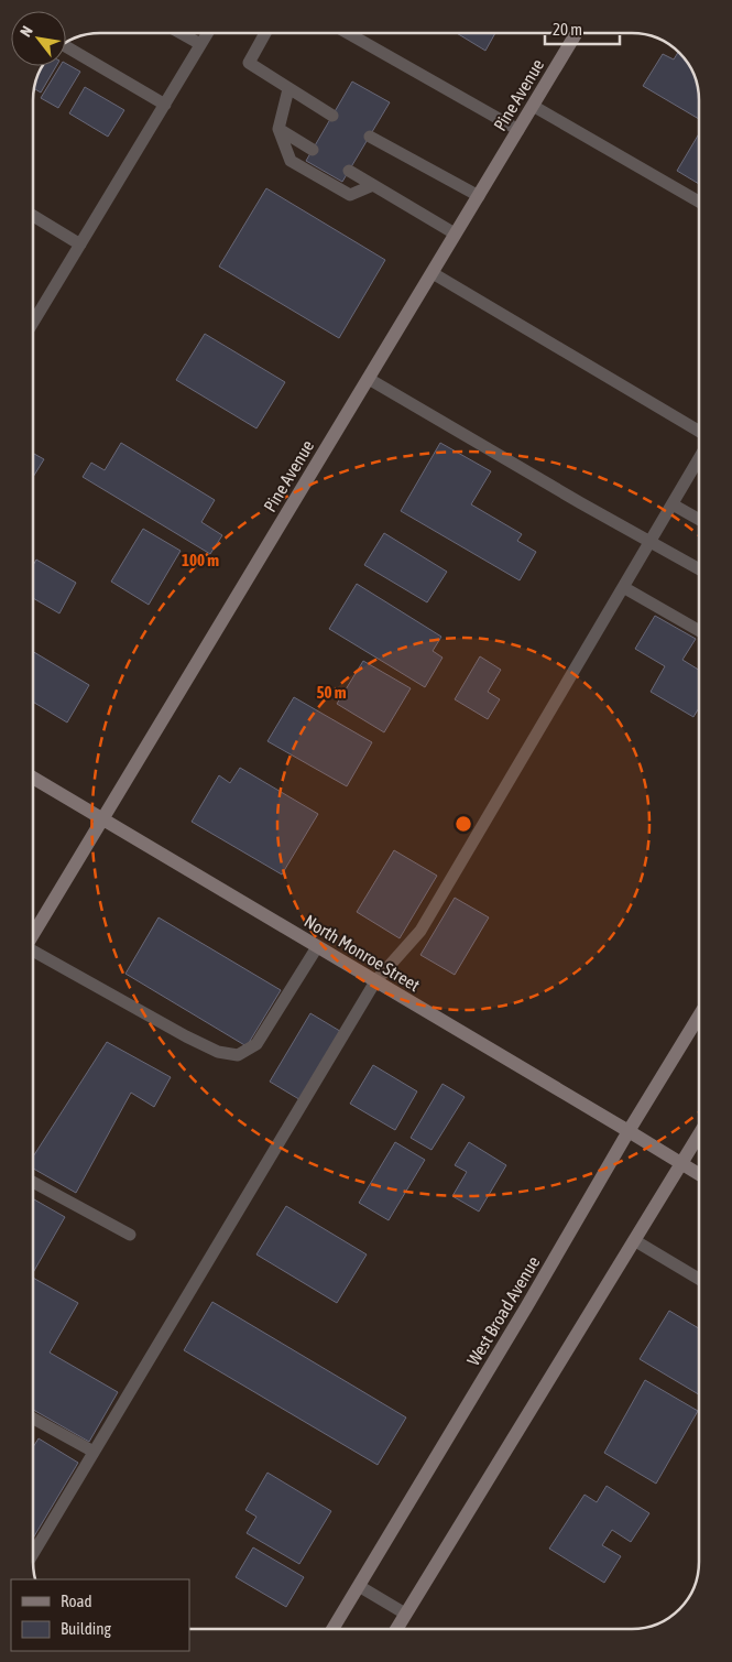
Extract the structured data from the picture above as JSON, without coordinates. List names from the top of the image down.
{
  "streets": {
    "main road": ["Pine Avenue", "North Monroe Street", "West Broad Avenue"]
  },
  "crossings": [
    ["Pine Avenue", "North Monroe Street"],
    ["North Monroe Street", "West Broad Avenue"]
  ],
  "legend": ["Road", "Building"],
  "scale_bar": "20 m",
  "north": "top left",
  "rings": ["100 m", "50 m"]
}
